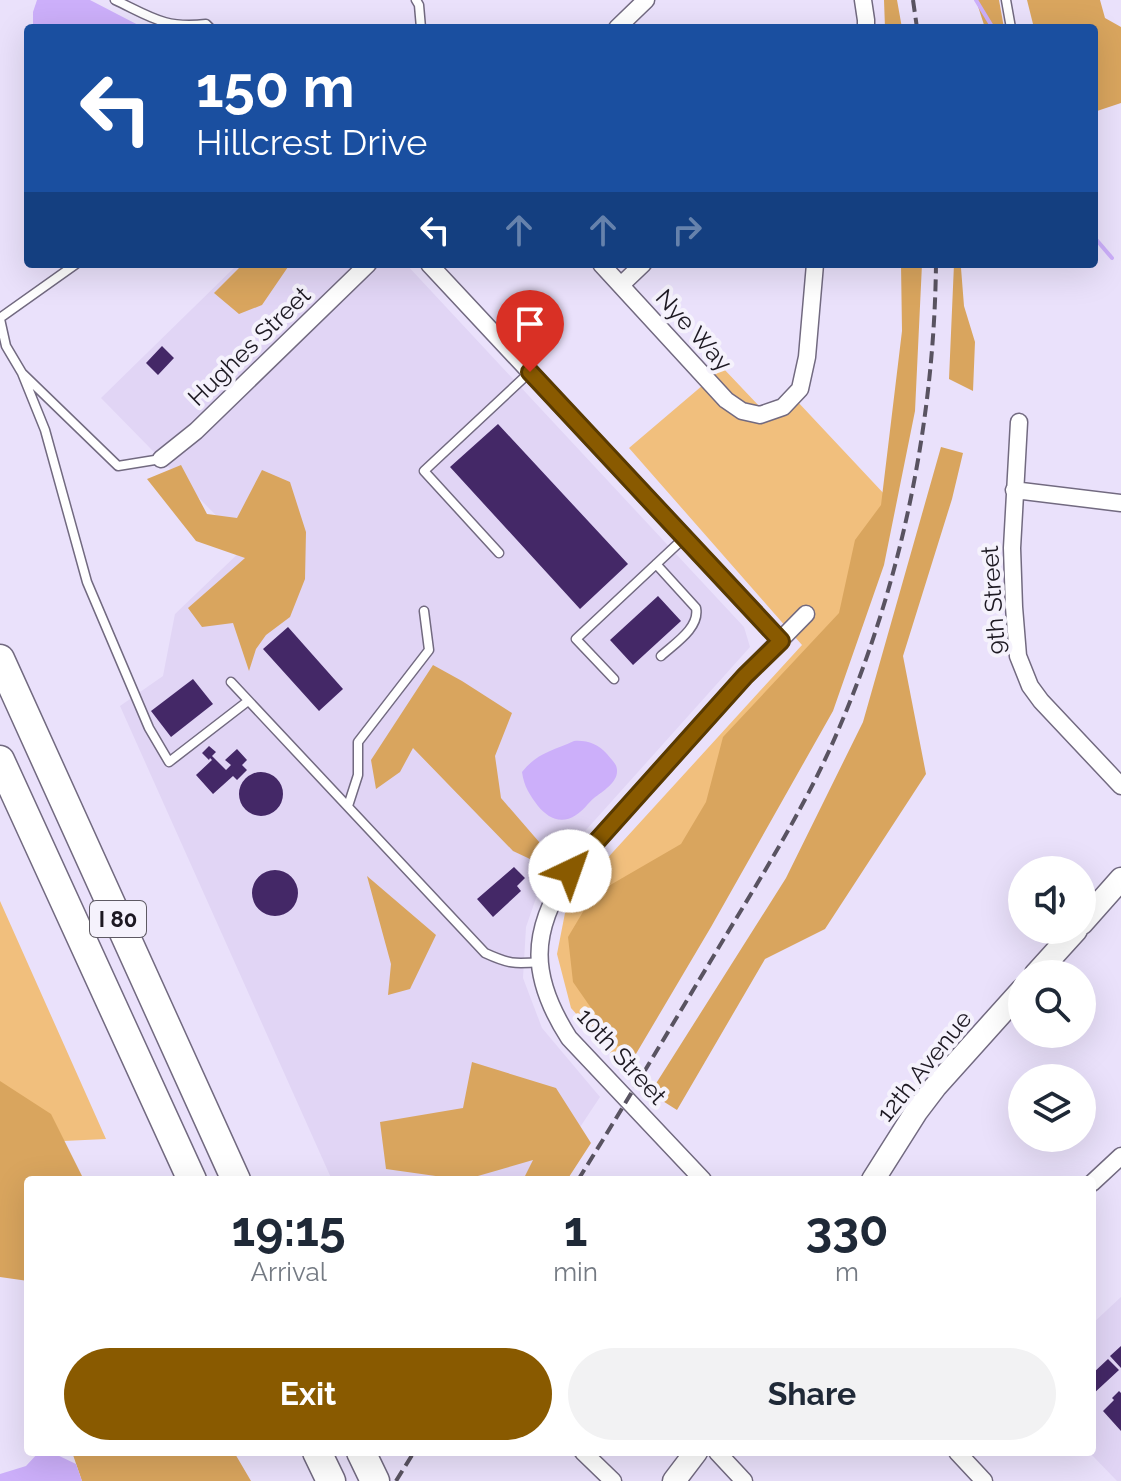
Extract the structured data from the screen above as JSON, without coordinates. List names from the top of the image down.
{
  "streets": {
    "highway": ["I 80"],
    "main road": ["12th Avenue"],
    "street": [
      "Nye Way",
      "Hughes Street",
      "9th Street",
      "10th Street"
    ]
  },
  "page": {
    "turn": ["150 m", "Hillcrest Drive"],
    "eta": [
      "19:15",
      "Arrival",
      "1",
      "min",
      "330",
      "m"
    ],
    "buttons": ["Exit", "Share"]
  }
}
